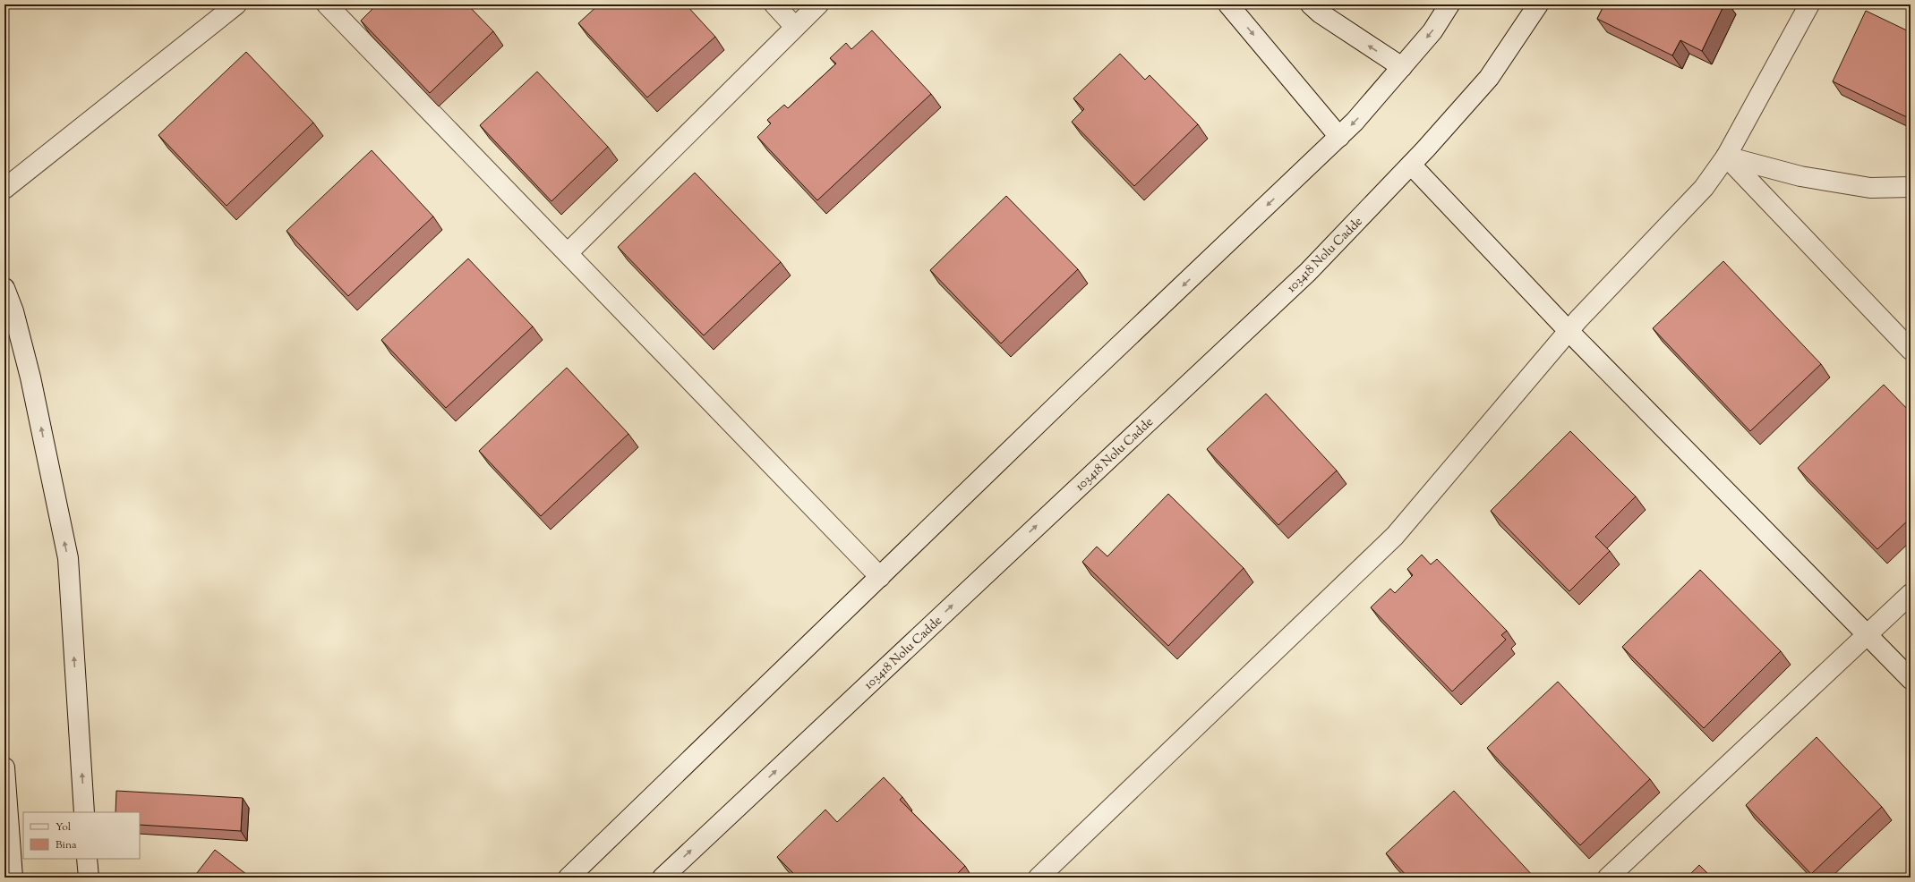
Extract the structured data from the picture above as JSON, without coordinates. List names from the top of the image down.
{
  "streets": {
    "street": ["103418 Nolu Cadde"]
  },
  "legend": ["Yol", "Bina"]
}
